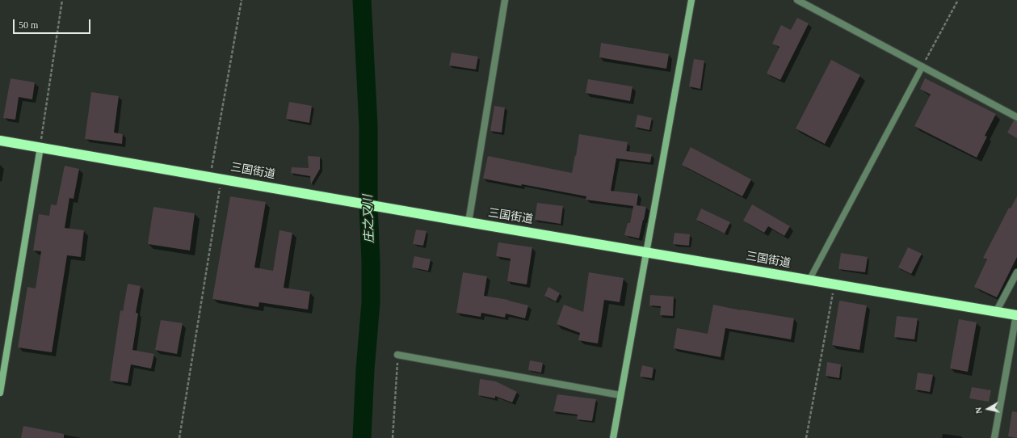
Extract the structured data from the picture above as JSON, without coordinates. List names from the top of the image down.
{
  "streets": {
    "highway": ["三国街道"]
  },
  "water": ["庄之又川"],
  "scale_bar": "50 m",
  "north": "left"
}
